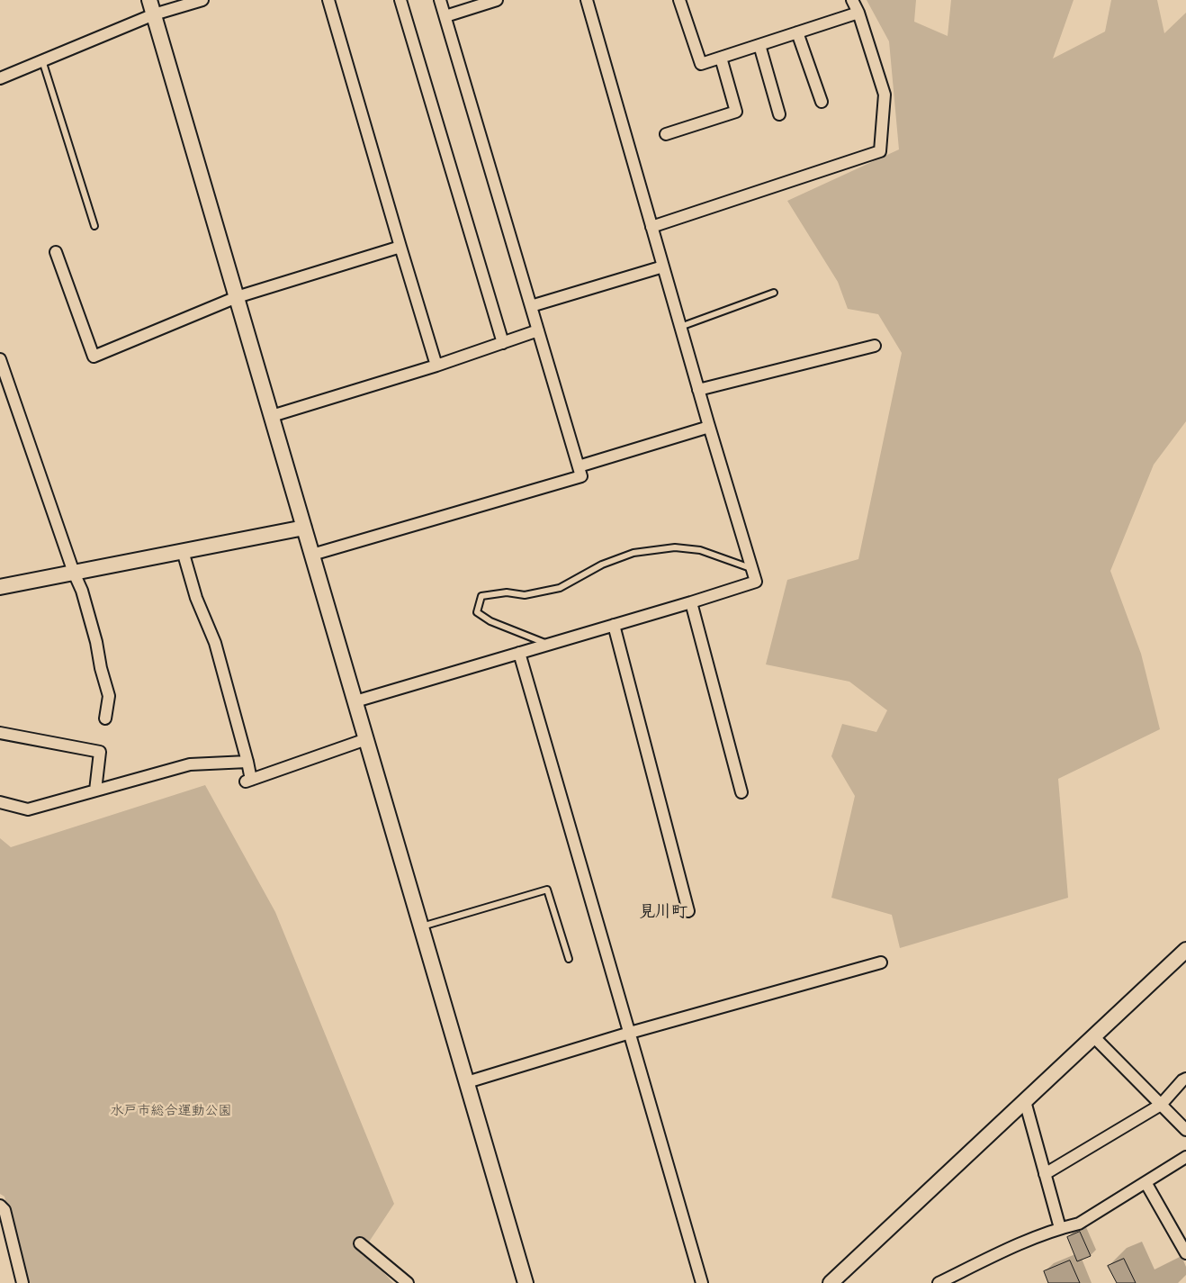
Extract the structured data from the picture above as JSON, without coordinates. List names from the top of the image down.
{
  "districts": ["見川町"],
  "parks": ["水戸市総合運動公園"]
}
